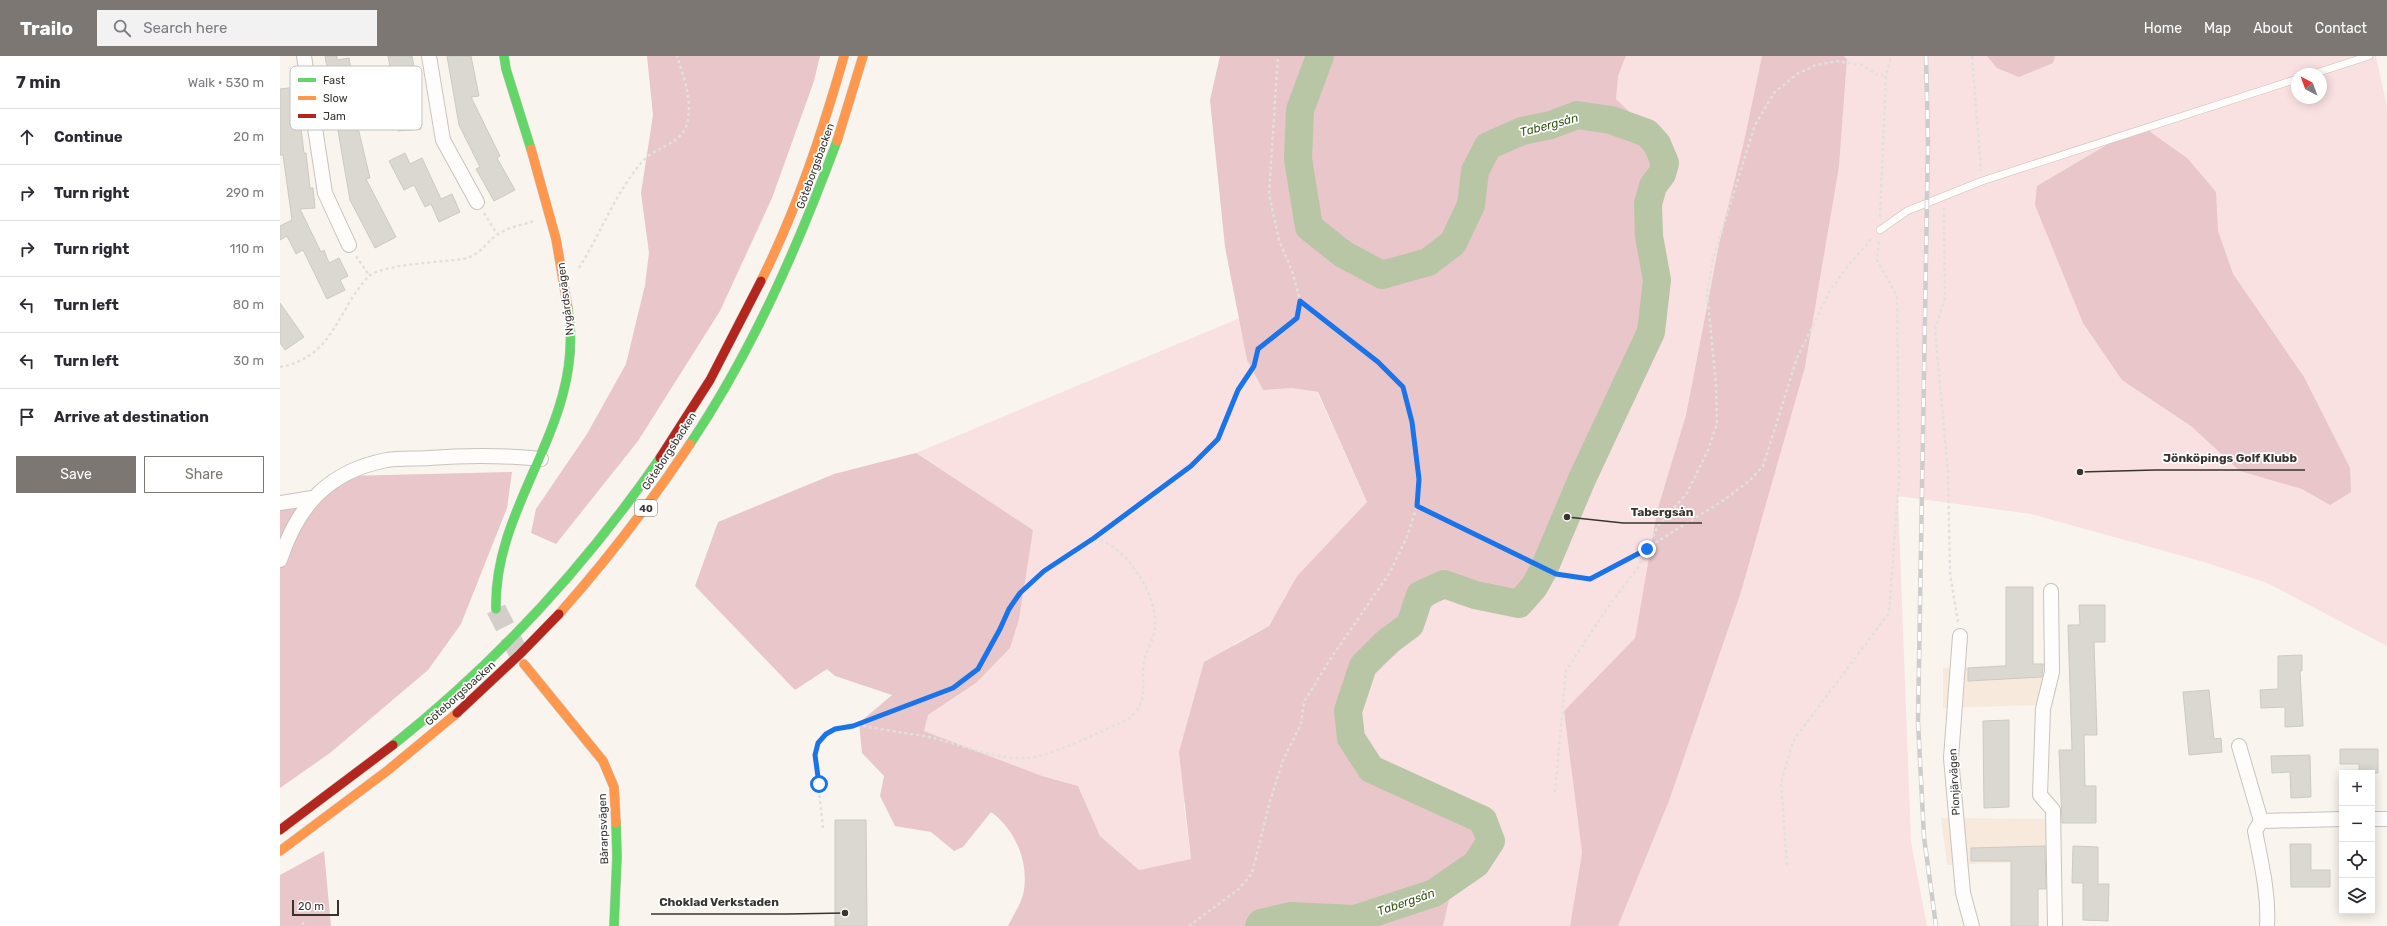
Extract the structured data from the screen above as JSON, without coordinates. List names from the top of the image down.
{
  "streets": {
    "main road": [
      "Göteborgsbacken",
      "Nygårdsvägen",
      "40",
      "Bårarpsvägen"
    ],
    "street": ["Pionjärvägen"]
  },
  "water": ["Tabergsån"],
  "places": ["Jönköpings Golf Klubb", "Tabergsån", "Choklad Verkstaden"],
  "legend": ["Fast", "Slow", "Jam"],
  "scale_bar": "20 m",
  "north": "top left",
  "page": {
    "header": "Trailo",
    "search": "Search here",
    "nav": [
      "Home",
      "Map",
      "About",
      "Contact"
    ],
    "heading": ["7 min", "Walk · 530 m"],
    "list": [
      ["Continue", "20 m"],
      ["Turn right", "290 m"],
      ["Turn right", "110 m"],
      ["Turn left", "80 m"],
      ["Turn left", "30 m"],
      "Arrive at destination"
    ],
    "buttons": ["Save", "Share"],
    "map_buttons": ["+", "−"],
    "scale": "20 m"
  }
}
